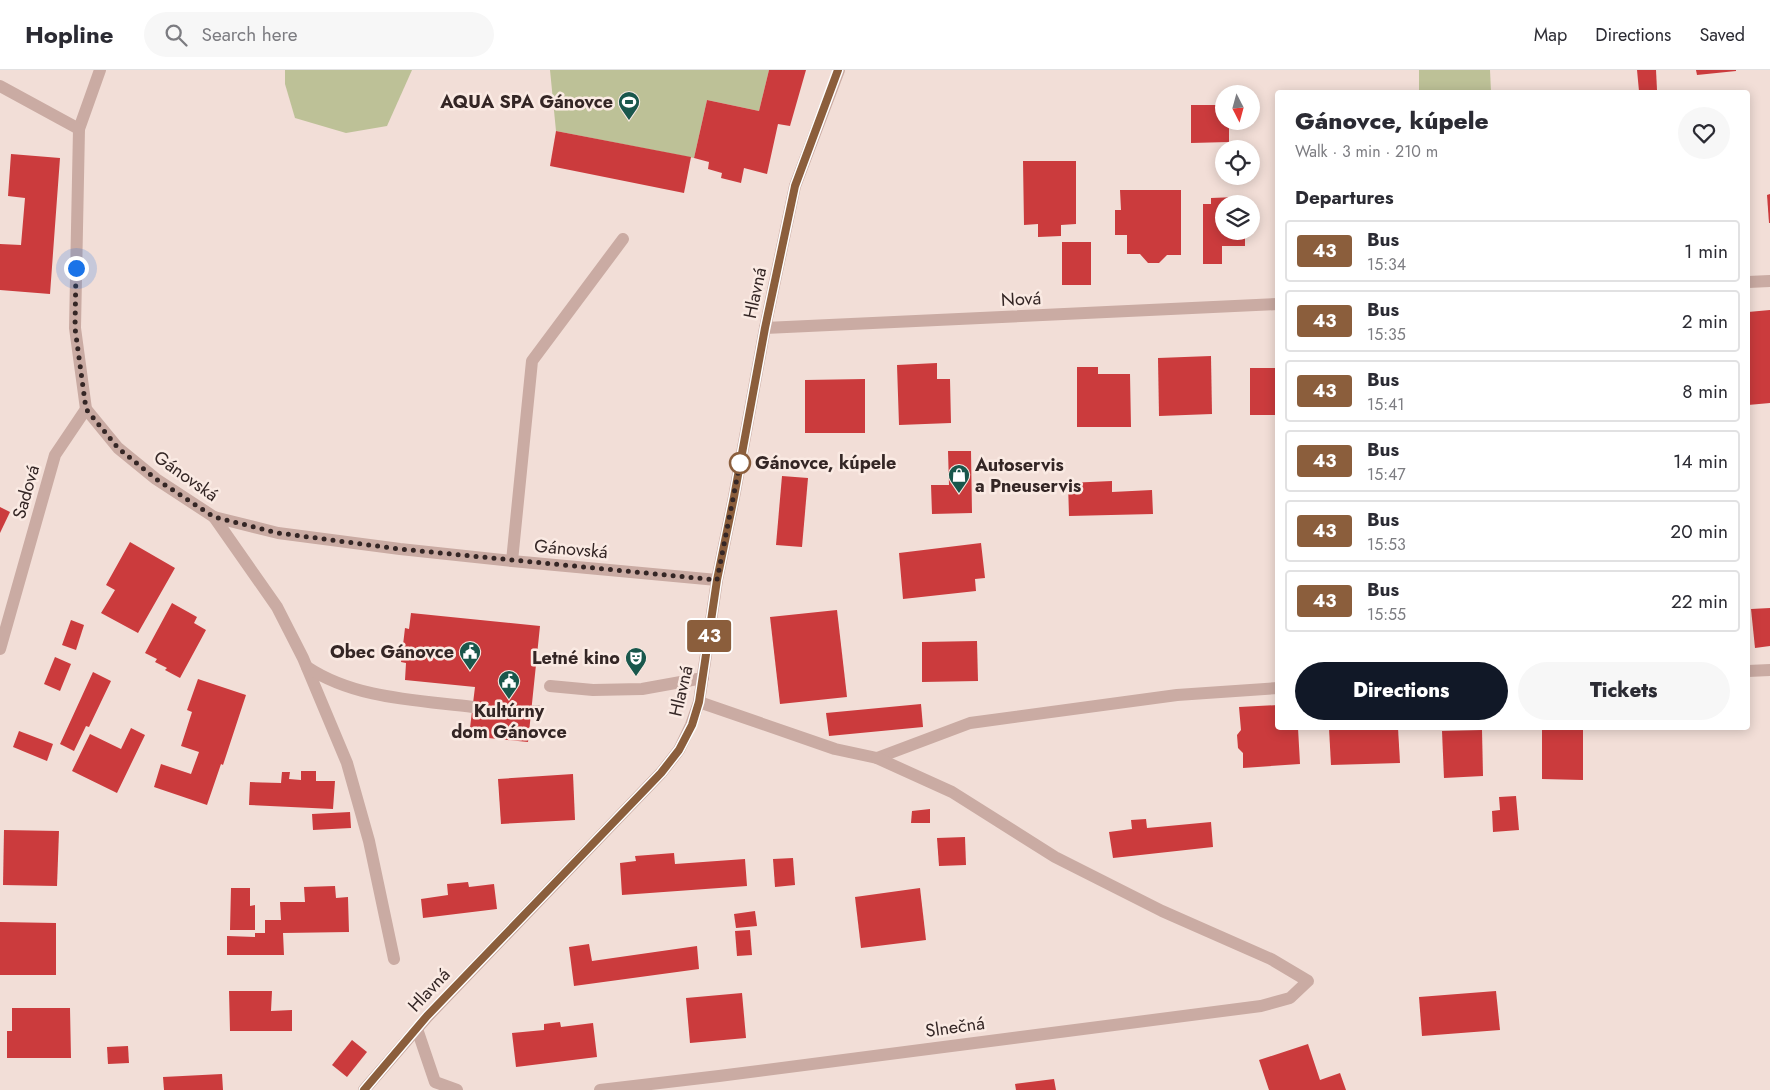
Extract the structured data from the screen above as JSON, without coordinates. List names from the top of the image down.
{
  "streets": {
    "street": [
      "Hlavná",
      "Nová",
      "Gánovská",
      "Sadová",
      "Slnečná"
    ]
  },
  "crossings": [
    ["Hlavná", "Nová"],
    ["Hlavná", "Gánovská"],
    ["Gánovská", "Sadová"]
  ],
  "places": {
    "sports": ["AQUA SPA Gánovce"],
    "other": ["Gánovce, kúpele"],
    "shop": ["Autoservis a Pneuservis"],
    "public building": ["Obec Gánovce", "Kultúrny dom Gánovce"],
    "theatre": ["Letné kino"]
  },
  "lines": ["bus line 43"],
  "north": "bottom",
  "page": {
    "header": "Hopline",
    "search": "Search here",
    "nav": ["Map", "Directions", "Saved"],
    "on_map": "43",
    "heading": [
      ["Gánovce, kúpele", "Walk · 3 min · 210 m"],
      "Departures"
    ],
    "list": [
      {
        "mark": "43",
        "name": "Bus",
        "note": "15:34",
        "value": "1 min"
      },
      {
        "mark": "43",
        "name": "Bus",
        "note": "15:35",
        "value": "2 min"
      },
      {
        "mark": "43",
        "name": "Bus",
        "note": "15:41",
        "value": "8 min"
      },
      {
        "mark": "43",
        "name": "Bus",
        "note": "15:47",
        "value": "14 min"
      },
      {
        "mark": "43",
        "name": "Bus",
        "note": "15:53",
        "value": "20 min"
      },
      {
        "mark": "43",
        "name": "Bus",
        "note": "15:55",
        "value": "22 min"
      }
    ],
    "buttons": ["Directions", "Tickets"]
  }
}
